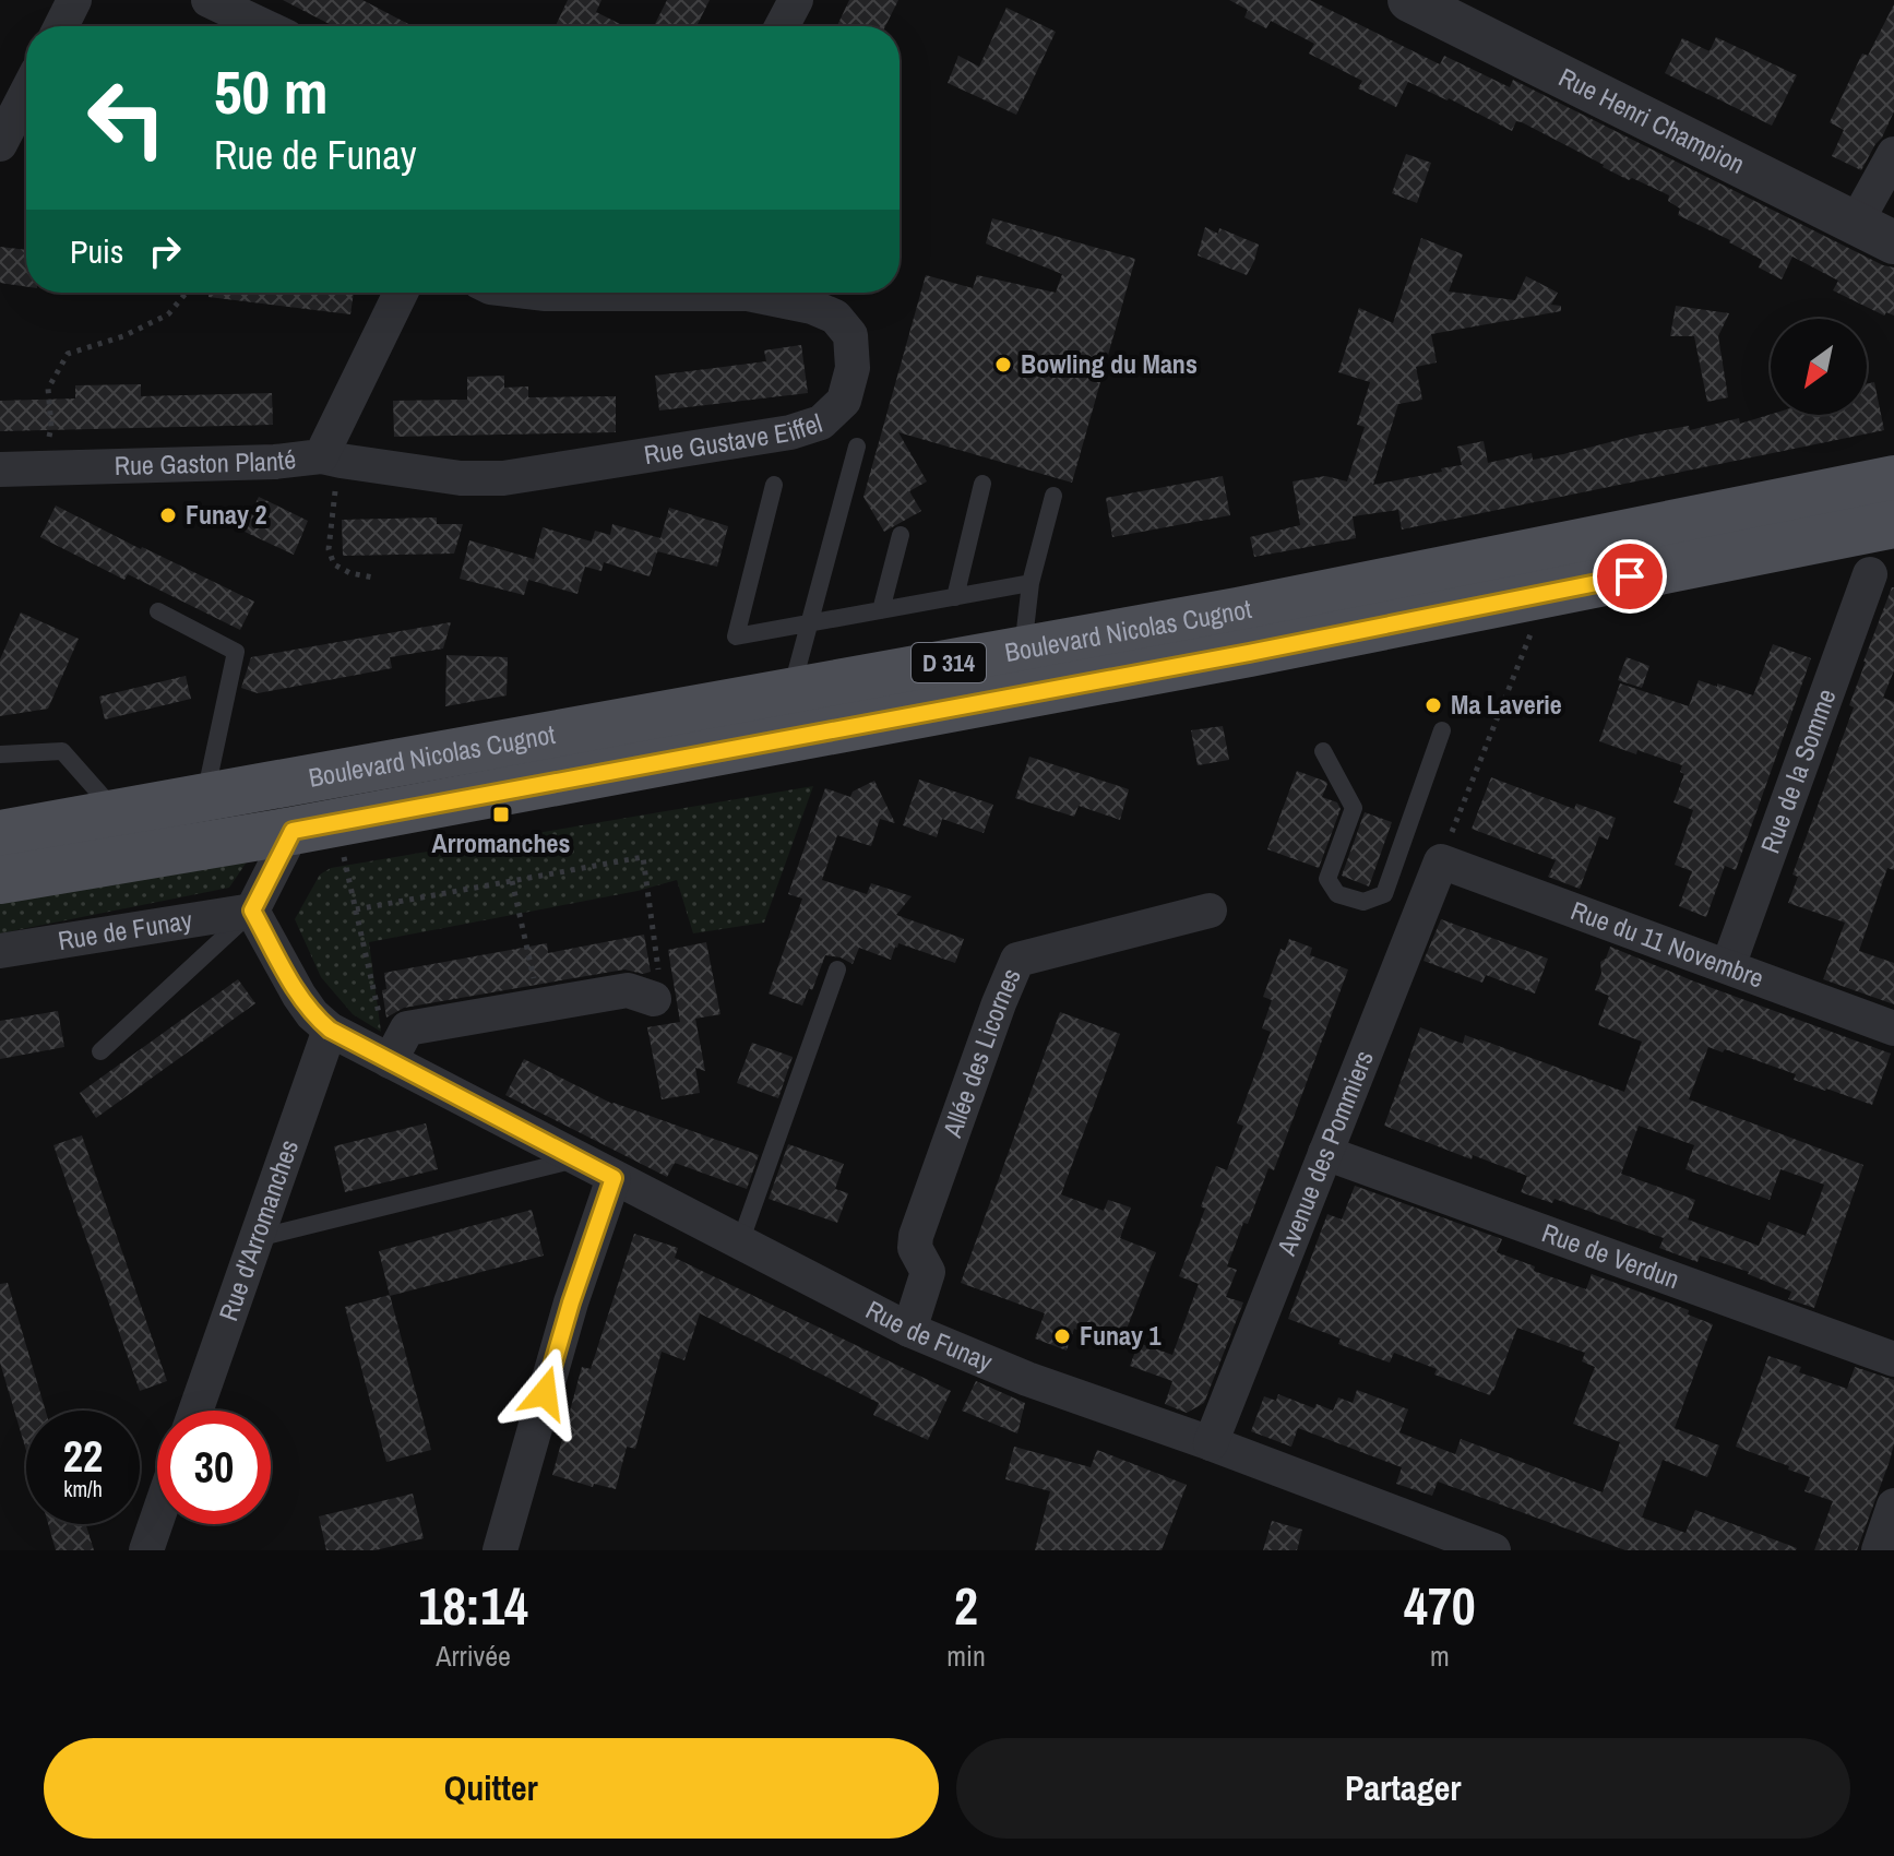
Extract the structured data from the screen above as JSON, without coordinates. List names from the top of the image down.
{
  "streets": {
    "main road": ["Boulevard Nicolas Cugnot", "D 314"],
    "street": [
      "Rue Henri Champion",
      "Rue Gustave Eiffel",
      "Rue Gaston Planté",
      "Rue de la Somme",
      "Rue de Funay",
      "Rue du 11 Novembre",
      "Allée des Licornes",
      "Avenue des Pommiers",
      "Rue d'Arromanches",
      "Rue de Verdun"
    ]
  },
  "crossings": [
    ["Rue Gustave Eiffel", "Rue Gaston Planté"],
    ["Boulevard Nicolas Cugnot", "Rue de Funay"],
    ["Rue de la Somme", "Rue du 11 Novembre"],
    ["Rue de Funay", "Allée des Licornes"],
    ["Rue de Funay", "Avenue des Pommiers"],
    ["Rue de Funay", "Rue d'Arromanches"],
    ["Rue du 11 Novembre", "Avenue des Pommiers"],
    ["Avenue des Pommiers", "Rue de Verdun"]
  ],
  "places": {
    "other": [
      "Bowling du Mans",
      "Funay 2",
      "Ma Laverie",
      "Funay 1"
    ],
    "transit": ["Arromanches"]
  },
  "north": "bottom left",
  "page": {
    "turn": ["50 m", "Rue de Funay"],
    "then": "Puis",
    "speed": "22 km/h",
    "limit": "30",
    "eta": [
      "18:14",
      "Arrivée",
      "2",
      "min",
      "470",
      "m"
    ],
    "buttons": ["Quitter", "Partager"]
  }
}
